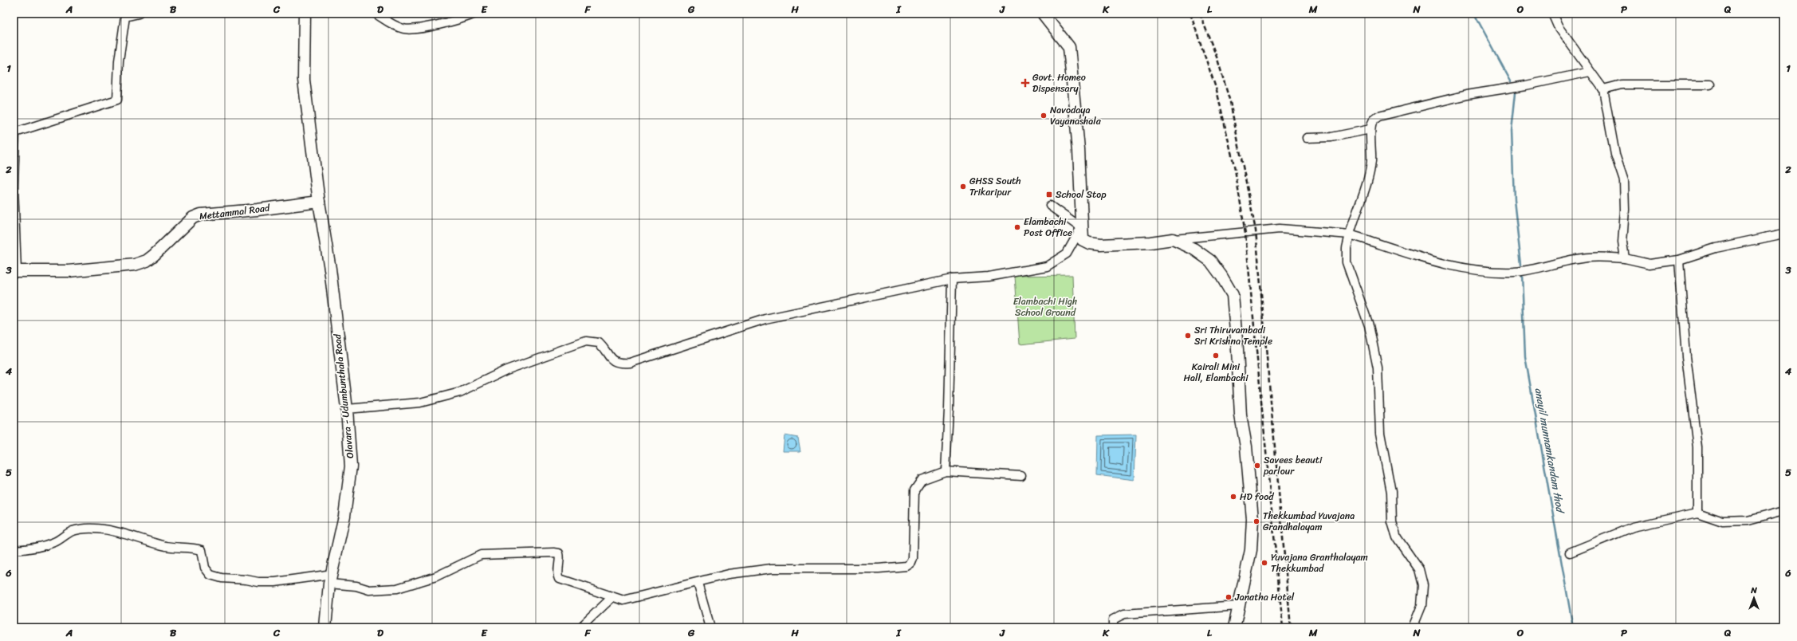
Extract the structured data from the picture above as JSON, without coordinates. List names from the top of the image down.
{
  "streets": {
    "main road": ["Mettammal Road", "Olavara - Udumbunthala Road"]
  },
  "crossings": [
    ["Mettammal Road", "Olavara - Udumbunthala Road"]
  ],
  "water": ["anayil munnamkandam thod"],
  "parks": ["Elambachi High School Ground"],
  "places": {
    "health": ["Govt. Homeo Dispensary"],
    "other": [
      "Navodaya Vayanashala",
      "GHSS South Trikaripur",
      "Elambachi Post Office",
      "Sri Thiruvambadi Sri Krishna Temple",
      "Kairali Mini Hall, Elambachi",
      "Savees beauti parlour",
      "HD food",
      "Thekkumbad Yuvajana Grandhalayam",
      "Yuvajana Granthalayam Thekkumbad",
      "Janatha Hotel"
    ],
    "transit": ["School Stop"]
  },
  "north": "top",
  "grid": {
    "columns": [
      "A",
      "B",
      "C",
      "D",
      "E",
      "F",
      "G",
      "H",
      "I",
      "J",
      "K",
      "L",
      "M",
      "N",
      "O",
      "P",
      "Q"
    ],
    "rows": [
      "1",
      "2",
      "3",
      "4",
      "5",
      "6"
    ]
  }
}
